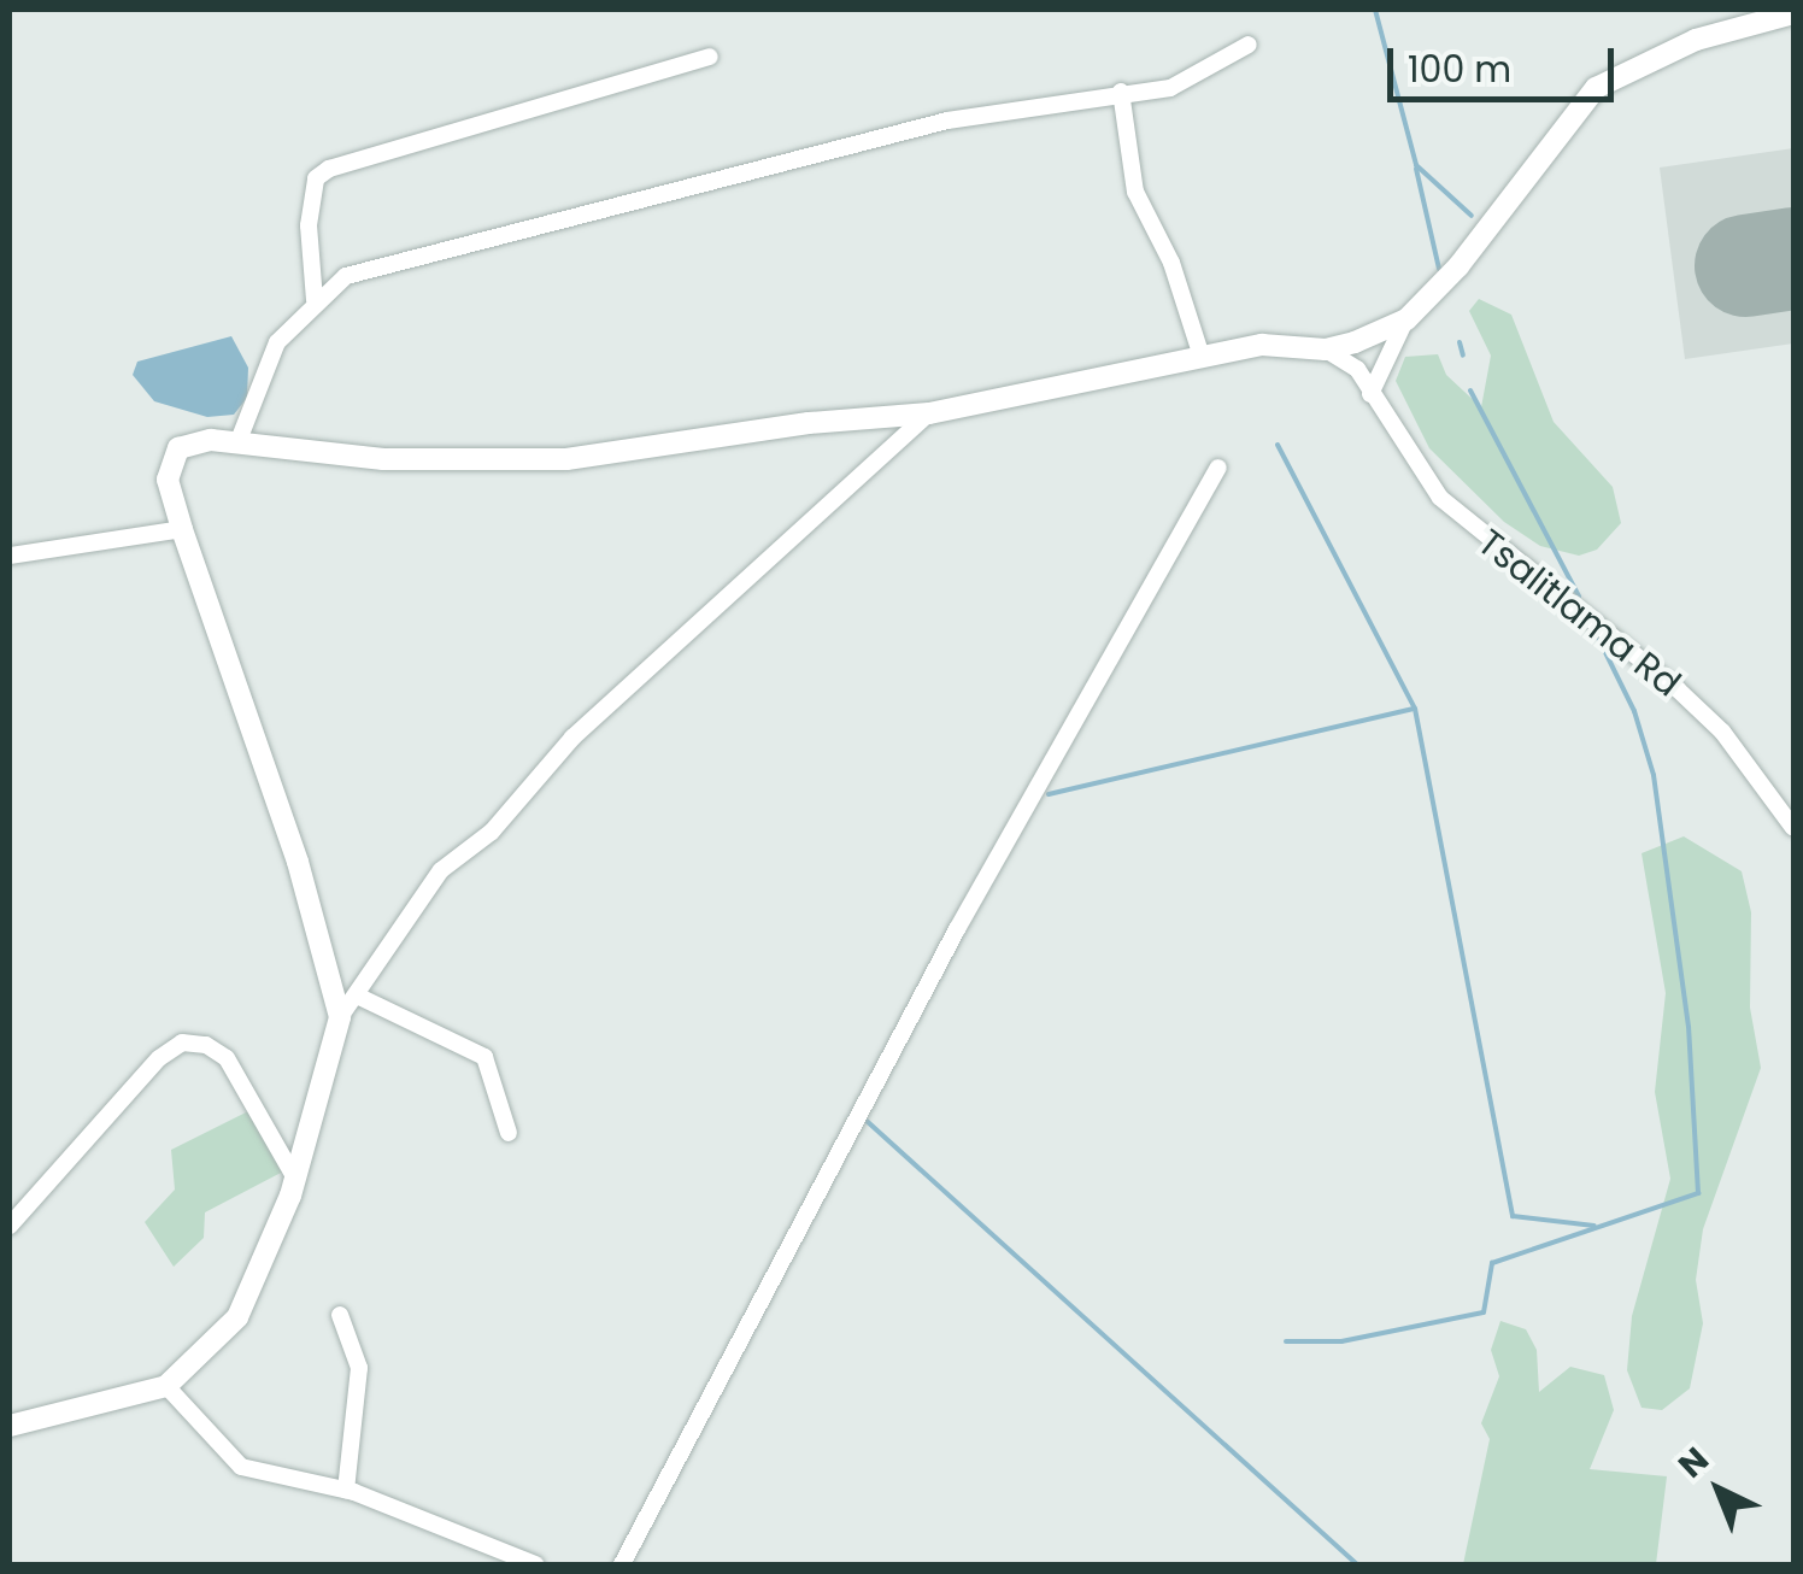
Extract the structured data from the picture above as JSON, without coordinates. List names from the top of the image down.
{
  "streets": {
    "street": ["Tsalitlama Rd"]
  },
  "scale_bar": "100 m",
  "north": "top left"
}
